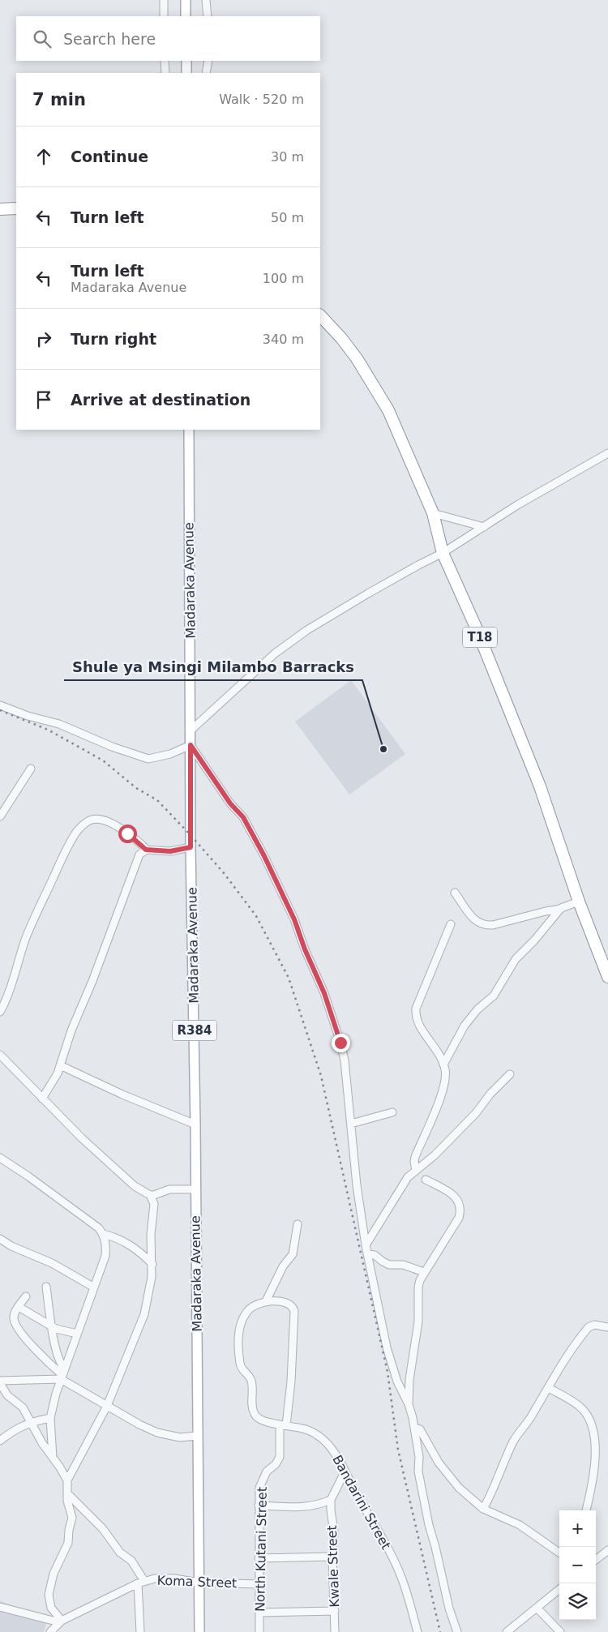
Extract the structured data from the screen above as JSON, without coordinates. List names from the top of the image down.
{
  "streets": {
    "highway": ["T18"],
    "main road": ["Madaraka Avenue", "R384"],
    "street": [
      "Bandarini Street",
      "North Kutani Street",
      "Kwale Street",
      "Koma Street"
    ]
  },
  "crossings": [
    ["Madaraka Avenue", "Koma Street"],
    ["Bandarini Street", "North Kutani Street"],
    ["North Kutani Street", "Koma Street"]
  ],
  "places": ["Shule ya Msingi Milambo Barracks"],
  "page": {
    "search": "Search here",
    "heading": ["7 min", "Walk · 520 m"],
    "list": [
      ["Continue", "30 m"],
      ["Turn left", "50 m"],
      ["Turn left", "Madaraka Avenue", "100 m"],
      ["Turn right", "340 m"],
      "Arrive at destination"
    ],
    "map_buttons": ["+", "−"]
  }
}
